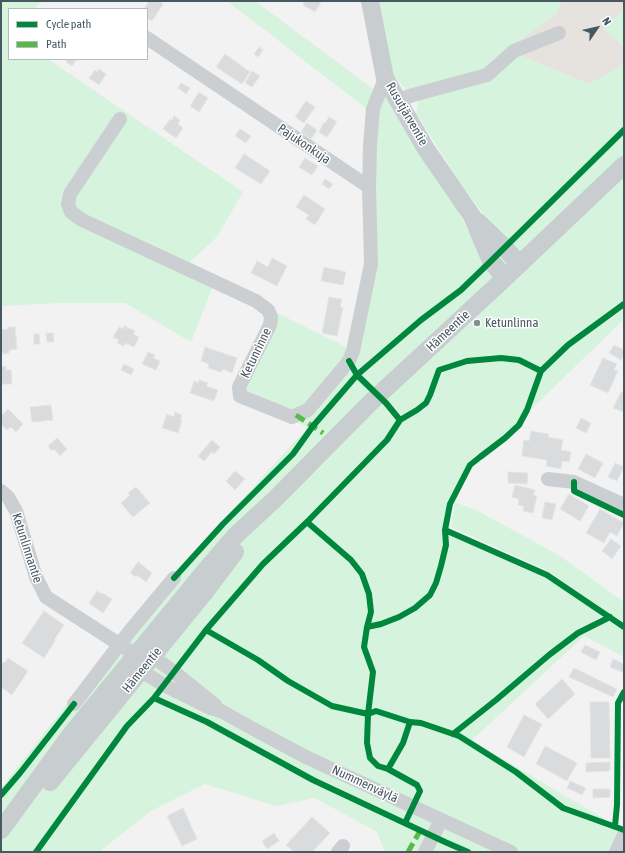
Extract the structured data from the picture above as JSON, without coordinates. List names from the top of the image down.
{
  "streets": {
    "main road": ["Rusutjärventie", "Hämeentie"],
    "street": [
      "Pajukonkuja",
      "Ketunrinne",
      "Ketunlinnantie",
      "Nummenväylä"
    ]
  },
  "crossings": [
    ["Rusutjärventie", "Hämeentie"],
    ["Pajukonkuja", "Ketunrinne"],
    ["Hämeentie", "Ketunlinnantie"],
    ["Hämeentie", "Nummenväylä"],
    ["Ketunlinnantie", "Nummenväylä"]
  ],
  "places": ["Ketunlinna"],
  "legend": ["Cycle path", "Path"],
  "north": "top right"
}
